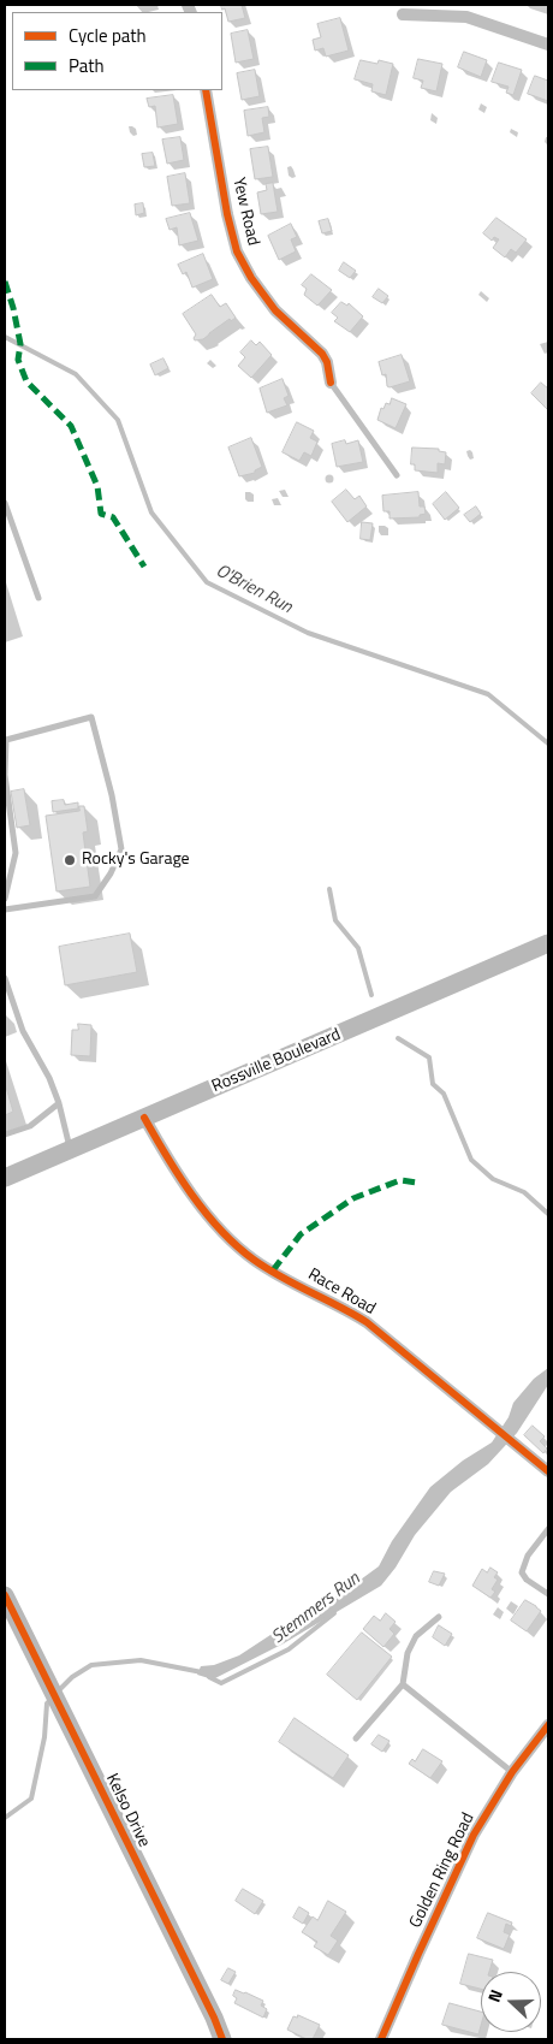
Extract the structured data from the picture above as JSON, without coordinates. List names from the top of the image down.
{
  "streets": {
    "main road": ["Rossville Boulevard", "Kelso Drive"],
    "street": ["Yew Road", "Race Road", "Golden Ring Road"]
  },
  "crossings": [
    ["Rossville Boulevard", "Race Road"]
  ],
  "water": ["O'Brien Run", "Stemmers Run"],
  "places": ["Rocky's Garage"],
  "legend": ["Cycle path", "Path"],
  "north": "left"
}
